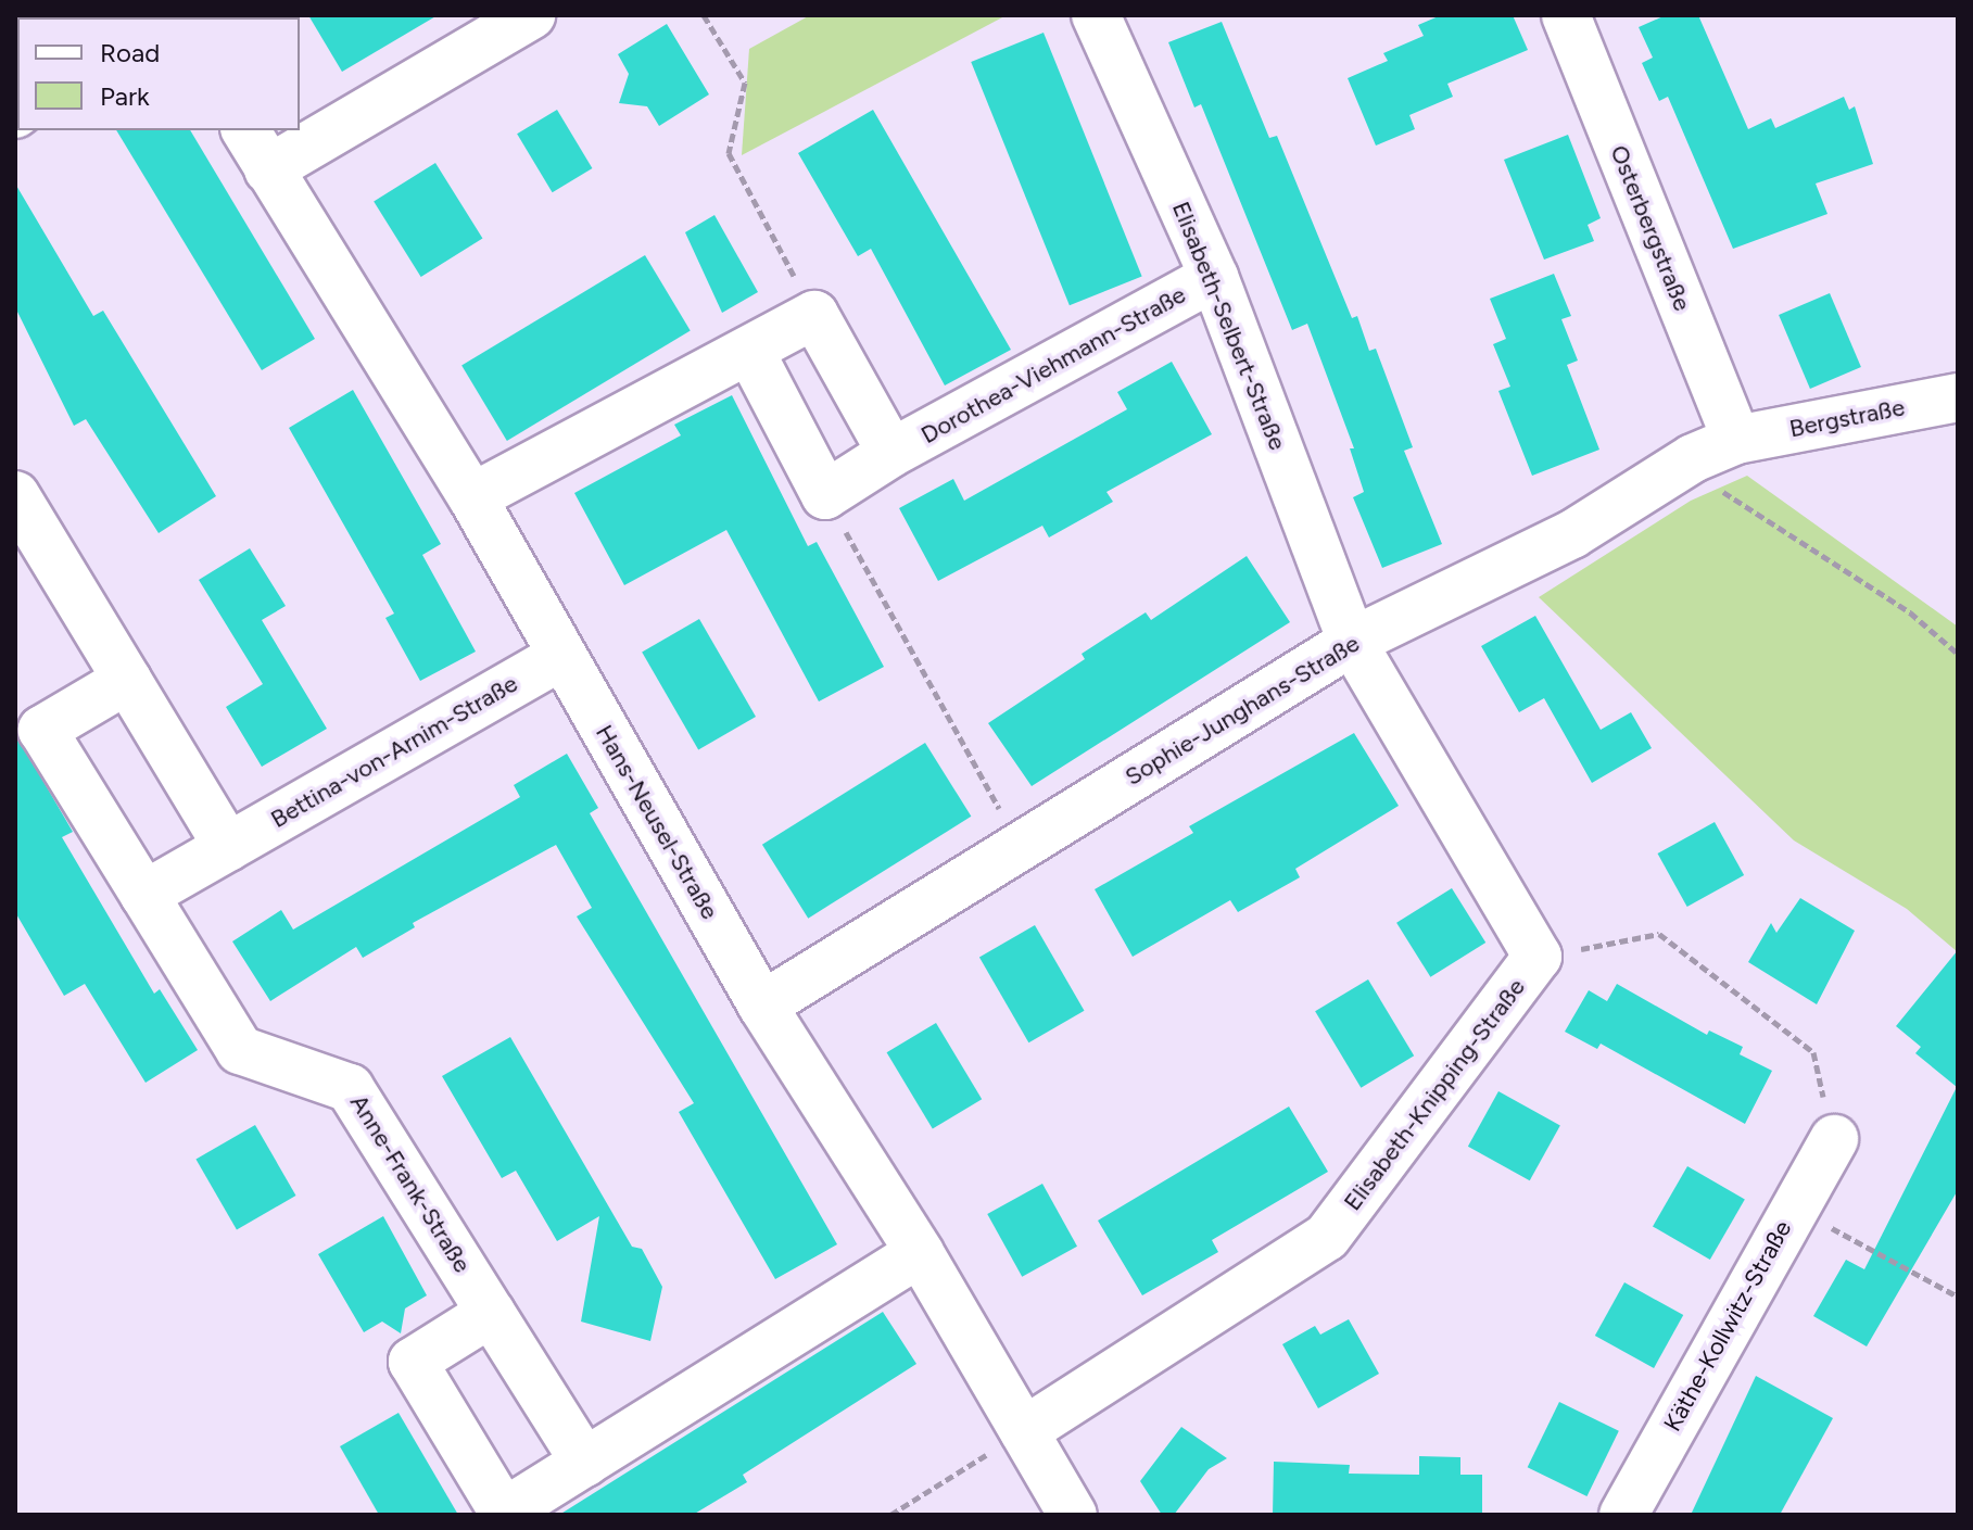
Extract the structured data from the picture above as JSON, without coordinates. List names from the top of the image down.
{
  "streets": {
    "street": [
      "Osterbergstraße",
      "Elisabeth-Selbert-Straße",
      "Dorothea-Viehmann-Straße",
      "Bergstraße",
      "Sophie-Junghans-Straße",
      "Bettina-von-Arnim-Straße",
      "Hans-Neusel-Straße",
      "Elisabeth-Knipping-Straße",
      "Anne-Frank-Straße",
      "Käthe-Kollwitz-Straße"
    ]
  },
  "crossings": [
    ["Osterbergstraße", "Bergstraße"],
    ["Osterbergstraße", "Sophie-Junghans-Straße"],
    ["Elisabeth-Selbert-Straße", "Dorothea-Viehmann-Straße"],
    ["Elisabeth-Selbert-Straße", "Sophie-Junghans-Straße"],
    ["Elisabeth-Selbert-Straße", "Elisabeth-Knipping-Straße"],
    ["Bergstraße", "Sophie-Junghans-Straße"],
    ["Sophie-Junghans-Straße", "Hans-Neusel-Straße"],
    ["Sophie-Junghans-Straße", "Elisabeth-Knipping-Straße"],
    ["Bettina-von-Arnim-Straße", "Hans-Neusel-Straße"],
    ["Bettina-von-Arnim-Straße", "Anne-Frank-Straße"],
    ["Hans-Neusel-Straße", "Elisabeth-Knipping-Straße"]
  ],
  "legend": ["Road", "Park"]
}
